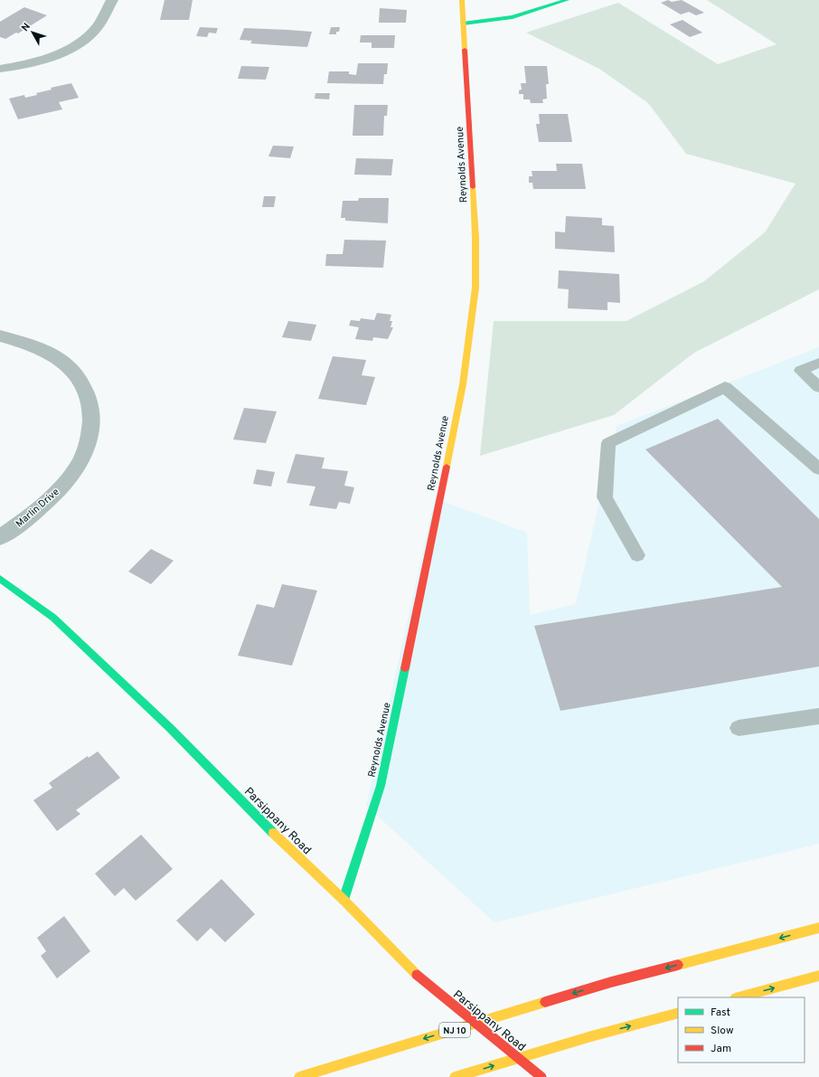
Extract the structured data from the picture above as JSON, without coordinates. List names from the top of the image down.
{
  "streets": {
    "street": [
      "Reynolds Avenue",
      "Marlin Drive",
      "Parsippany Road",
      "NJ 10"
    ]
  },
  "crossings": [
    ["Reynolds Avenue", "Parsippany Road"]
  ],
  "legend": ["Fast", "Slow", "Jam"],
  "north": "top left"
}
